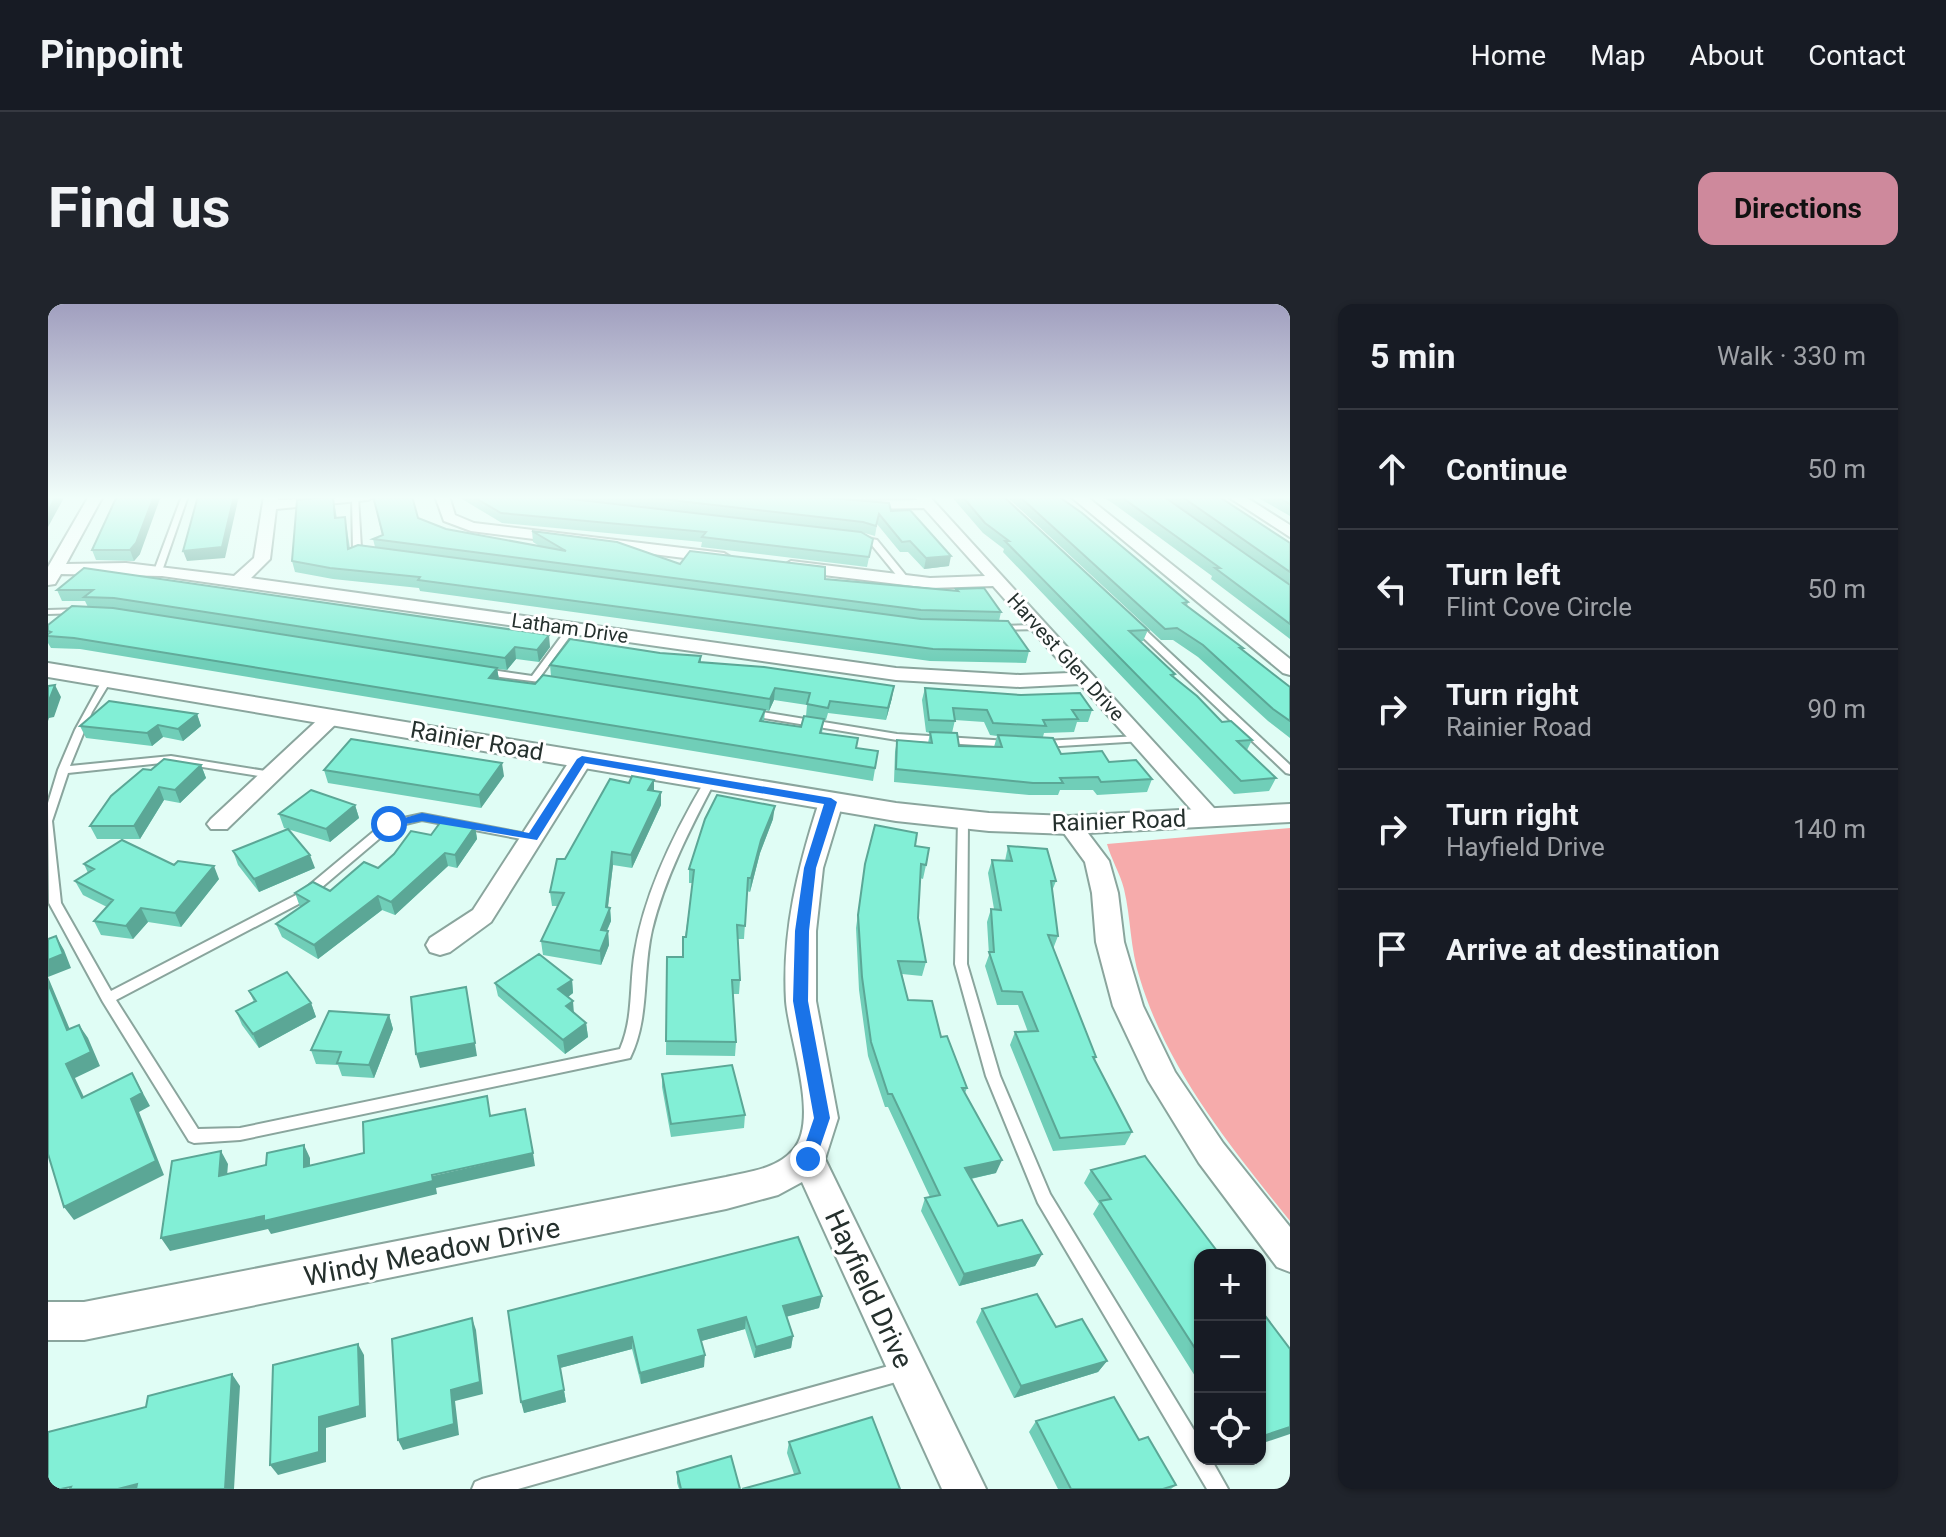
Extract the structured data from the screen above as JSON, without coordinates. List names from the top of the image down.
{
  "streets": {
    "street": [
      "Latham Drive",
      "Harvest Glen Drive",
      "Rainier Road",
      "Windy Meadow Drive",
      "Hayfield Drive"
    ]
  },
  "crossings": [
    ["Latham Drive", "Harvest Glen Drive"],
    ["Harvest Glen Drive", "Rainier Road"],
    ["Windy Meadow Drive", "Hayfield Drive"]
  ],
  "page": {
    "header": "Pinpoint",
    "nav": [
      "Home",
      "Map",
      "About",
      "Contact"
    ],
    "buttons": "Directions",
    "title": "Find us",
    "heading": ["5 min", "Walk · 330 m"],
    "list": [
      ["Continue", "50 m"],
      ["Turn left", "Flint Cove Circle", "50 m"],
      ["Turn right", "Rainier Road", "90 m"],
      ["Turn right", "Hayfield Drive", "140 m"],
      "Arrive at destination"
    ],
    "map_buttons": ["+", "−"]
  }
}
